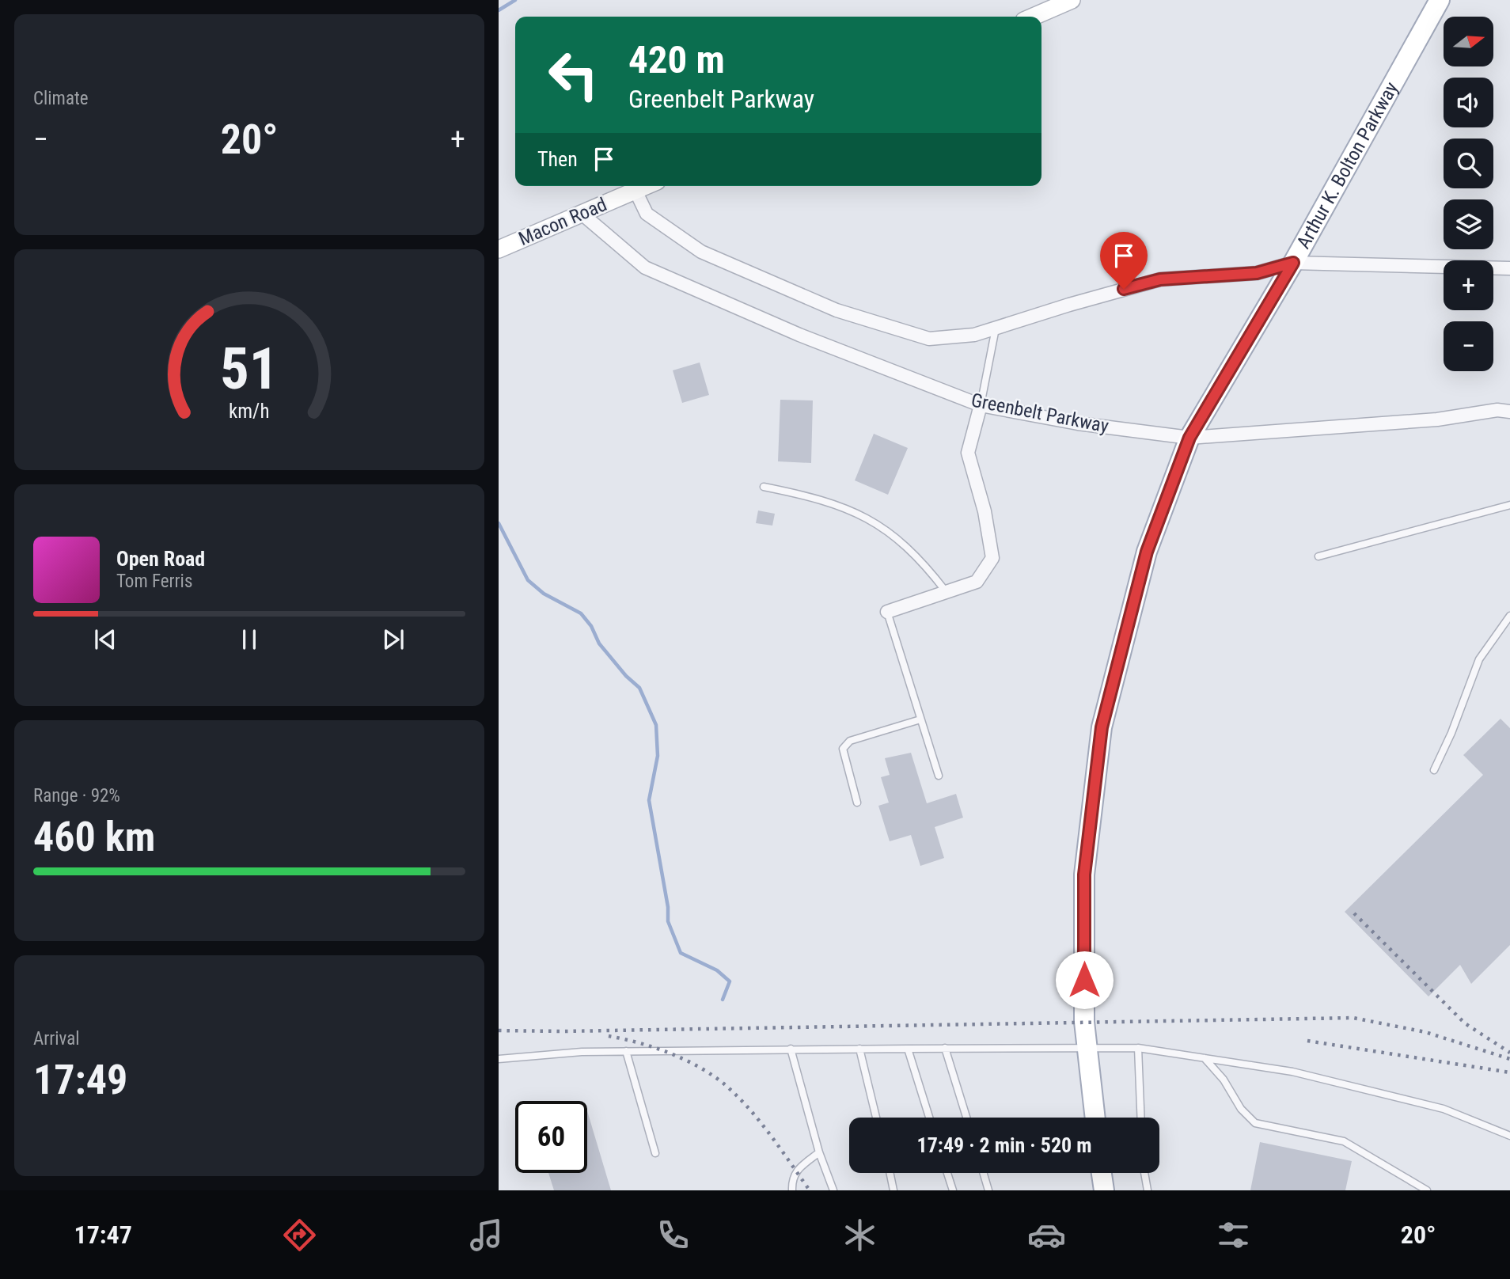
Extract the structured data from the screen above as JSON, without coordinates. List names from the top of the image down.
{
  "streets": {
    "main road": ["Arthur K. Bolton Parkway", "Macon Road"],
    "street": ["Greenbelt Parkway"]
  },
  "crossings": [
    ["Arthur K. Bolton Parkway", "Greenbelt Parkway"],
    ["Macon Road", "Greenbelt Parkway"]
  ],
  "north": "right",
  "page": {
    "tile": [
      "Climate",
      ["Range · 92%", "460 km"],
      ["Arrival", "17:49"]
    ],
    "map_buttons": ["+", "−"],
    "turn": ["420 m", "Greenbelt Parkway"],
    "heat": ["−", "20°", "+"],
    "then": "Then",
    "song": ["Open Road", "Tom Ferris"],
    "limit": "60",
    "trip": "17:49 · 2 min · 520 m",
    "tabs": ["17:47", "20°"],
    "gauge": ["51", "km/h"]
  }
}
